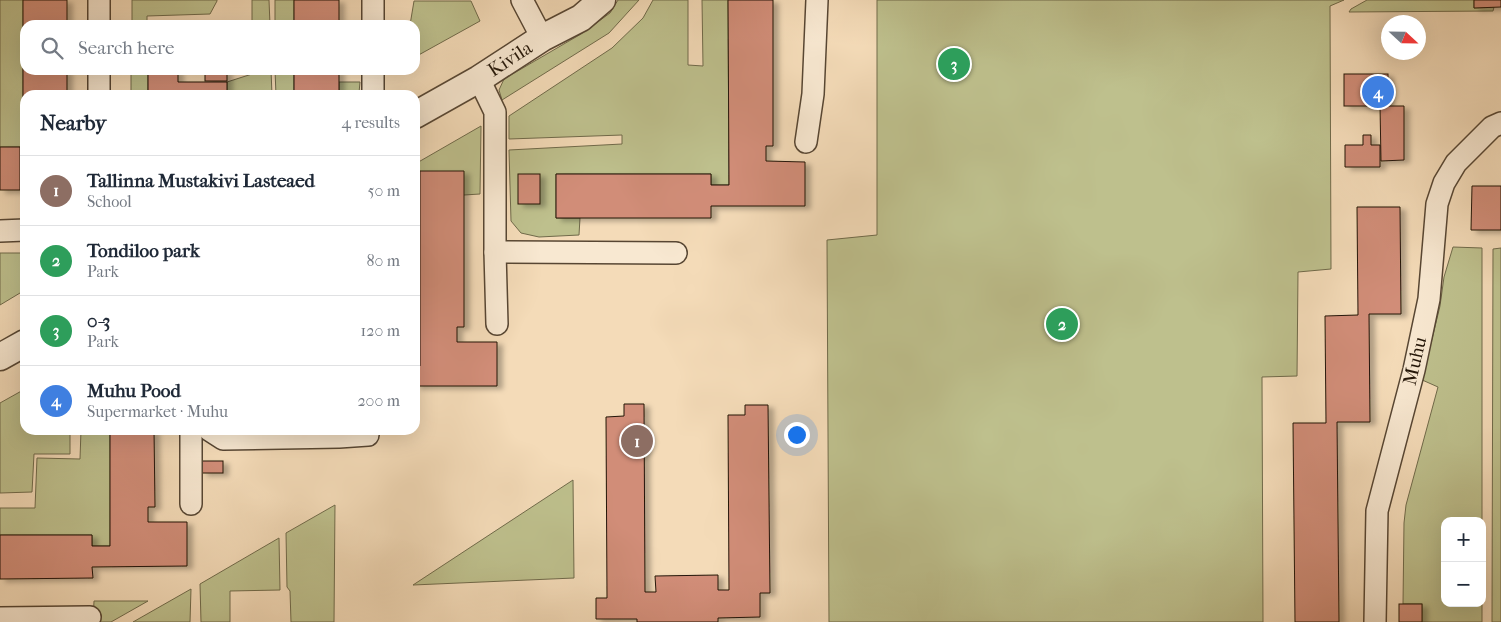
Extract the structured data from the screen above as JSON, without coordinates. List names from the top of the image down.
{
  "streets": {
    "street": ["Kivila", "Muhu"]
  },
  "north": "right",
  "page": {
    "search": "Search here",
    "pins": [
      "3",
      "4",
      "2",
      "1"
    ],
    "heading": ["Nearby", "4 results"],
    "list": [
      {
        "mark": "1",
        "name": "Tallinna Mustakivi Lasteaed",
        "note": "School",
        "value": "50 m"
      },
      {
        "mark": "2",
        "name": "Tondiloo park",
        "note": "Park",
        "value": "80 m"
      },
      {
        "mark": "3",
        "name": "0-3",
        "note": "Park",
        "value": "120 m"
      },
      {
        "mark": "4",
        "name": "Muhu Pood",
        "note": "Supermarket · Muhu",
        "value": "200 m"
      }
    ],
    "map_buttons": ["+", "−"]
  }
}
